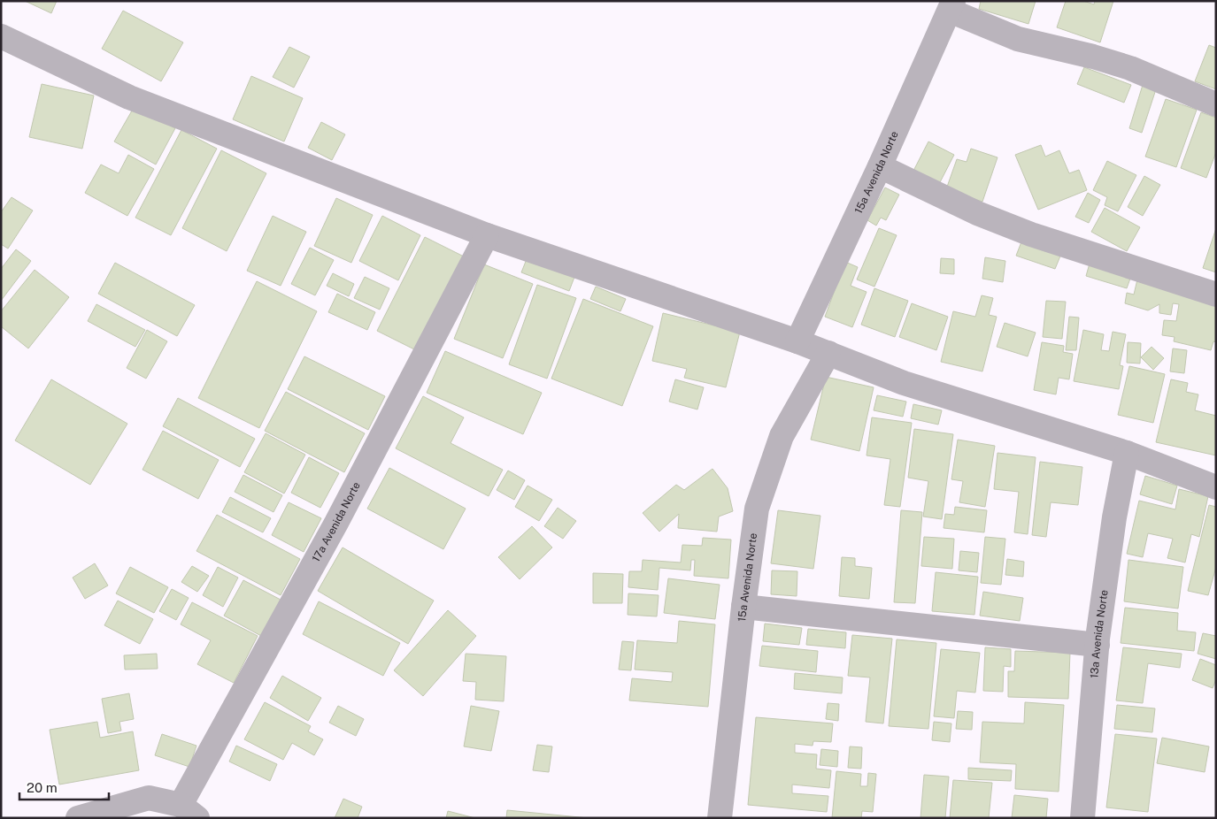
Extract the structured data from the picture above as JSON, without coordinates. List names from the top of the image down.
{
  "streets": {
    "street": ["15a Avenida Norte", "17a Avenida Norte", "13a Avenida Norte"]
  },
  "scale_bar": "20 m"
}
